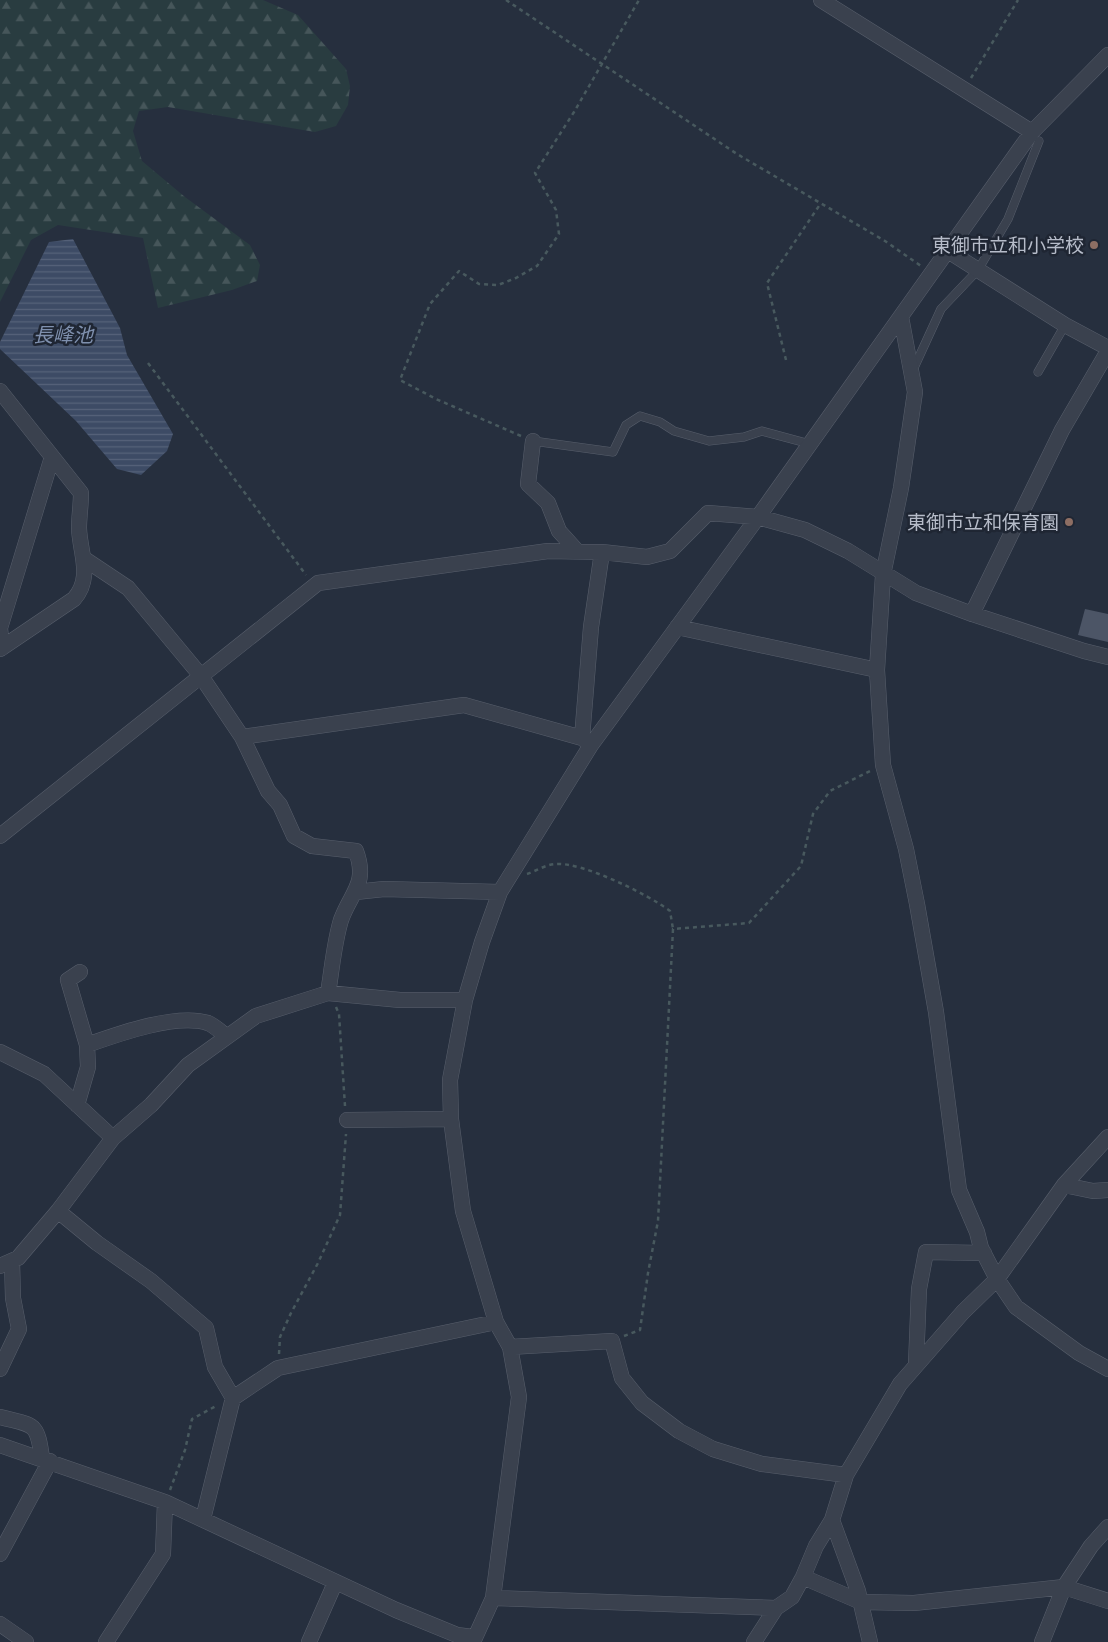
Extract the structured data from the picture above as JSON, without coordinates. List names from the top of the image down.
{
  "water": ["長峰池"],
  "places": ["東御市立和小学校", "東御市立和保育園"]
}
